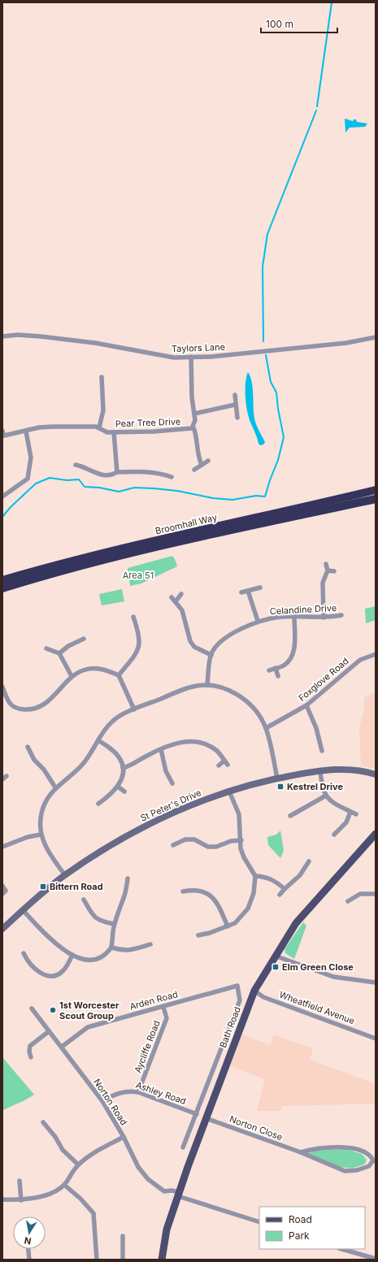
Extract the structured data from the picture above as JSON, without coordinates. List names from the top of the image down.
{
  "streets": {
    "highway": ["Broomhall Way"],
    "main road": ["Bath Road"],
    "street": [
      "Taylors Lane",
      "Pear Tree Drive",
      "Celandine Drive",
      "Foxglove Road",
      "St Peter's Drive",
      "Arden Road",
      "Wheatfield Avenue",
      "Aycliffe Road",
      "Ashley Road",
      "Norton Road",
      "Norton Close"
    ]
  },
  "crossings": [
    ["Taylors Lane", "Pear Tree Drive"],
    ["Arden Road", "Bath Road"],
    ["Arden Road", "Aycliffe Road"],
    ["Arden Road", "Norton Road"],
    ["Wheatfield Avenue", "Bath Road"],
    ["Bath Road", "Ashley Road"],
    ["Bath Road", "Norton Road"],
    ["Bath Road", "Norton Close"],
    ["Aycliffe Road", "Ashley Road"],
    ["Ashley Road", "Norton Road"]
  ],
  "parks": ["Area 51"],
  "places": {
    "transit": ["Kestrel Drive", "Bittern Road", "Elm Green Close"],
    "other": ["1st Worcester Scout Group"]
  },
  "legend": ["Road", "Park"],
  "scale_bar": "100 m",
  "north": "bottom"
}
